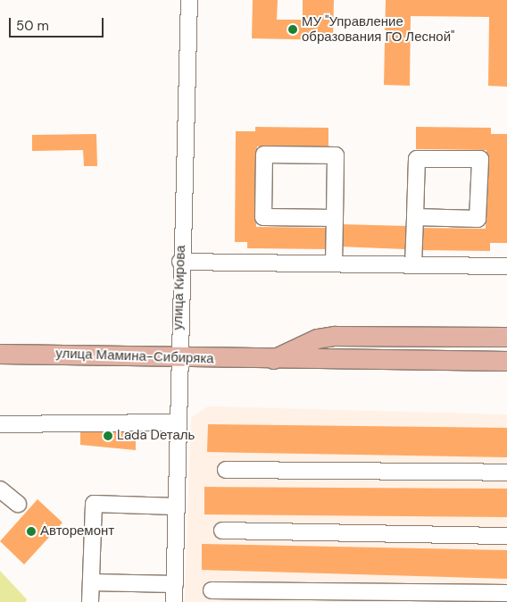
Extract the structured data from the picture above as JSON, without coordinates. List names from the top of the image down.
{
  "streets": {
    "main road": ["улица Мамина-Сибиряка"],
    "street": ["улица Кирова"]
  },
  "crossings": [
    ["улица Кирова", "улица Мамина-Сибиряка"]
  ],
  "places": ["МУ \"Управление образования ГО Лесной\"", "Lada Dеталь", "Авторемонт"],
  "scale_bar": "50 m"
}
